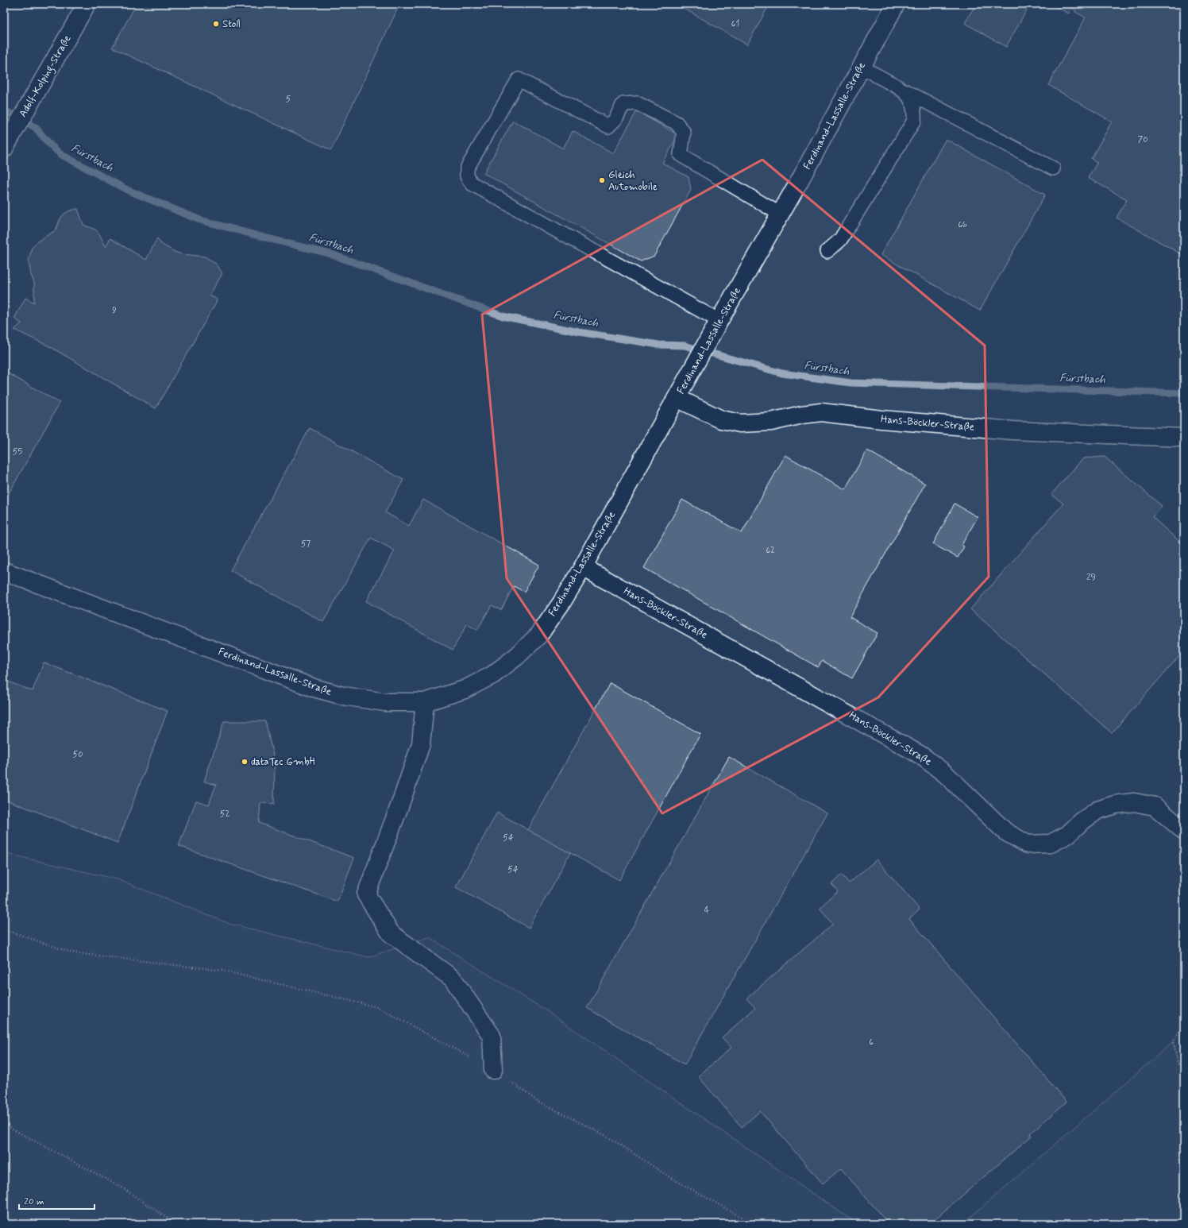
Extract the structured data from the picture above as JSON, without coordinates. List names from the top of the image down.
{
  "streets": {
    "street": ["Adolf-Kolping-Straße", "Ferdinand-Lassalle-Straße", "Hans-Böckler-Straße"]
  },
  "crossings": [
    ["Ferdinand-Lassalle-Straße", "Hans-Böckler-Straße"]
  ],
  "water": ["Fürstbach"],
  "places": ["Stoll", "Gleich Automobile", "dataTec GmbH"],
  "house_numbers": [
    "61",
    "5",
    "70",
    "66",
    "9",
    "55",
    "57",
    "62",
    "29",
    "50",
    "52",
    "54",
    "54",
    "4",
    "6"
  ],
  "scale_bar": "20 m"
}
